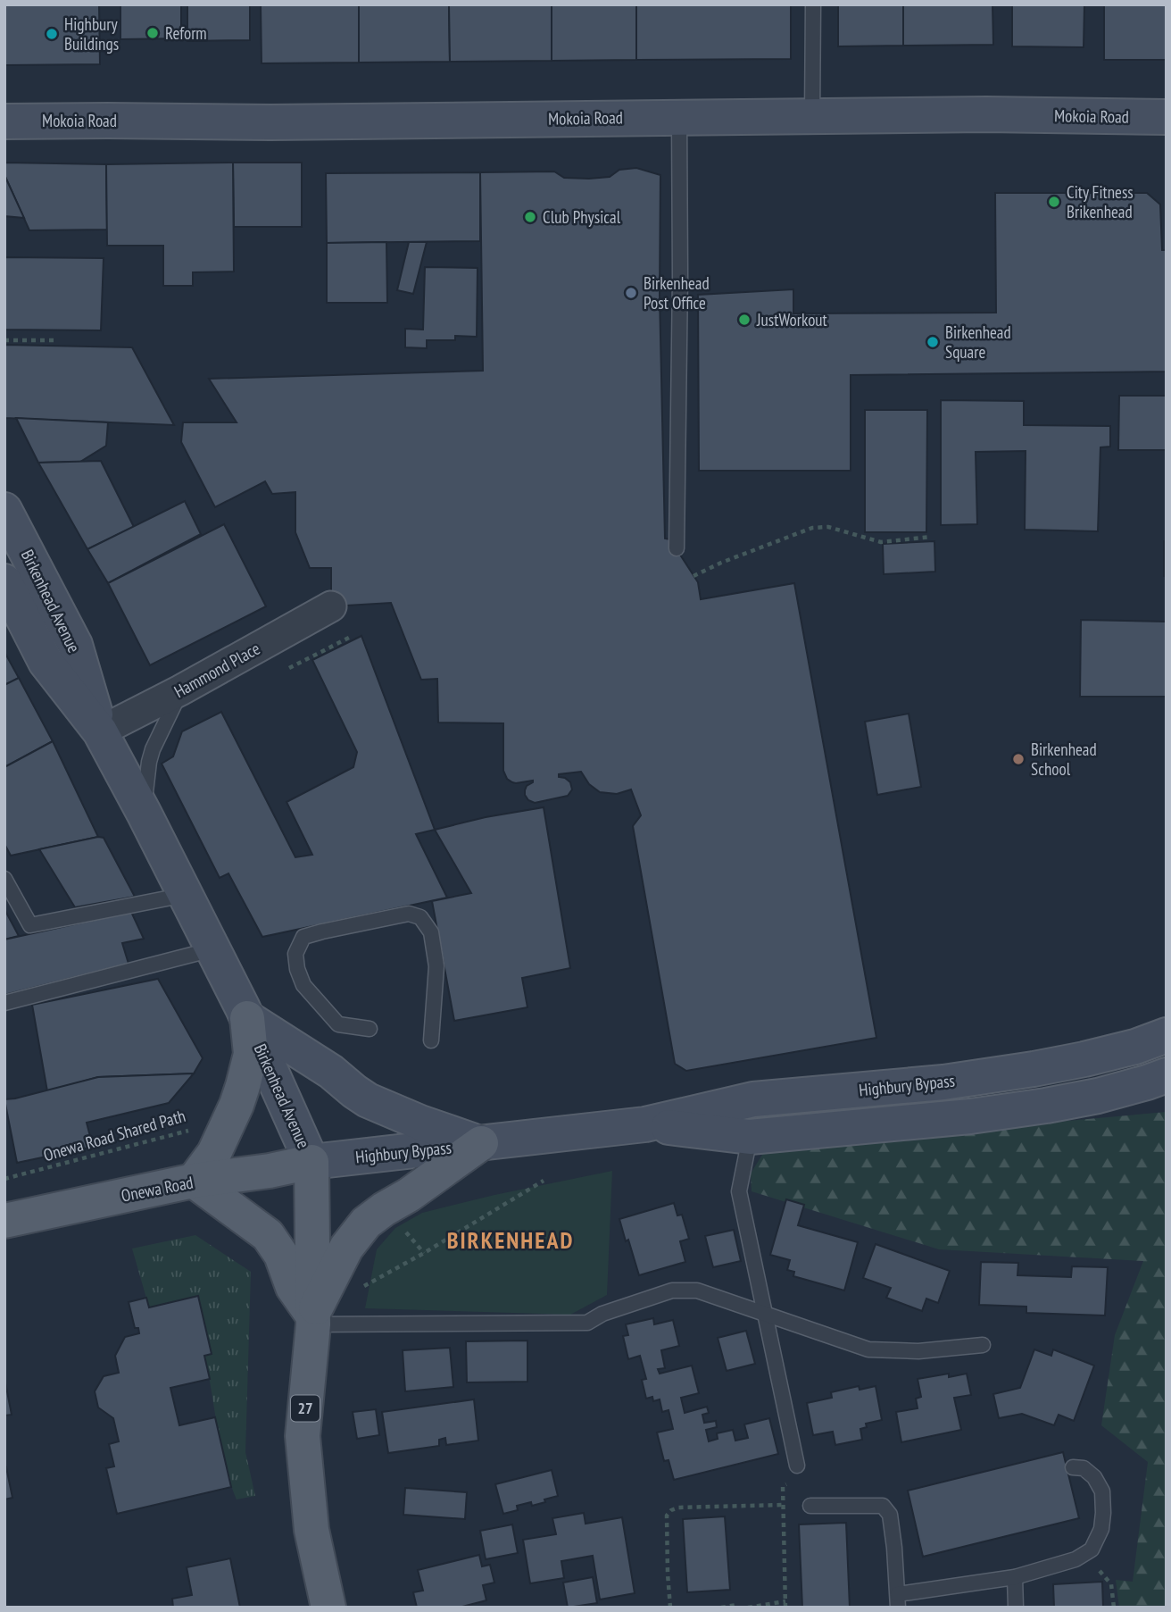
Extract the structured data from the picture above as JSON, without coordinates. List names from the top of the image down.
{
  "streets": {
    "main road": [
      "Mokoia Road",
      "Birkenhead Avenue",
      "Highbury Bypass",
      "Onewa Road",
      "27"
    ],
    "street": ["Hammond Place"],
    "path": ["Onewa Road Shared Path"]
  },
  "crossings": [
    ["Birkenhead Avenue", "Hammond Place"],
    ["Birkenhead Avenue", "Highbury Bypass"],
    ["Birkenhead Avenue", "Onewa Road"],
    ["Highbury Bypass", "Onewa Road"]
  ],
  "districts": ["BIRKENHEAD"],
  "places": [
    "Reform",
    "Highbury Buildings",
    "City Fitness Brikenhead",
    "Club Physical",
    "Birkenhead Post Office",
    "JustWorkout",
    "Birkenhead Square",
    "Birkenhead School"
  ]
}
